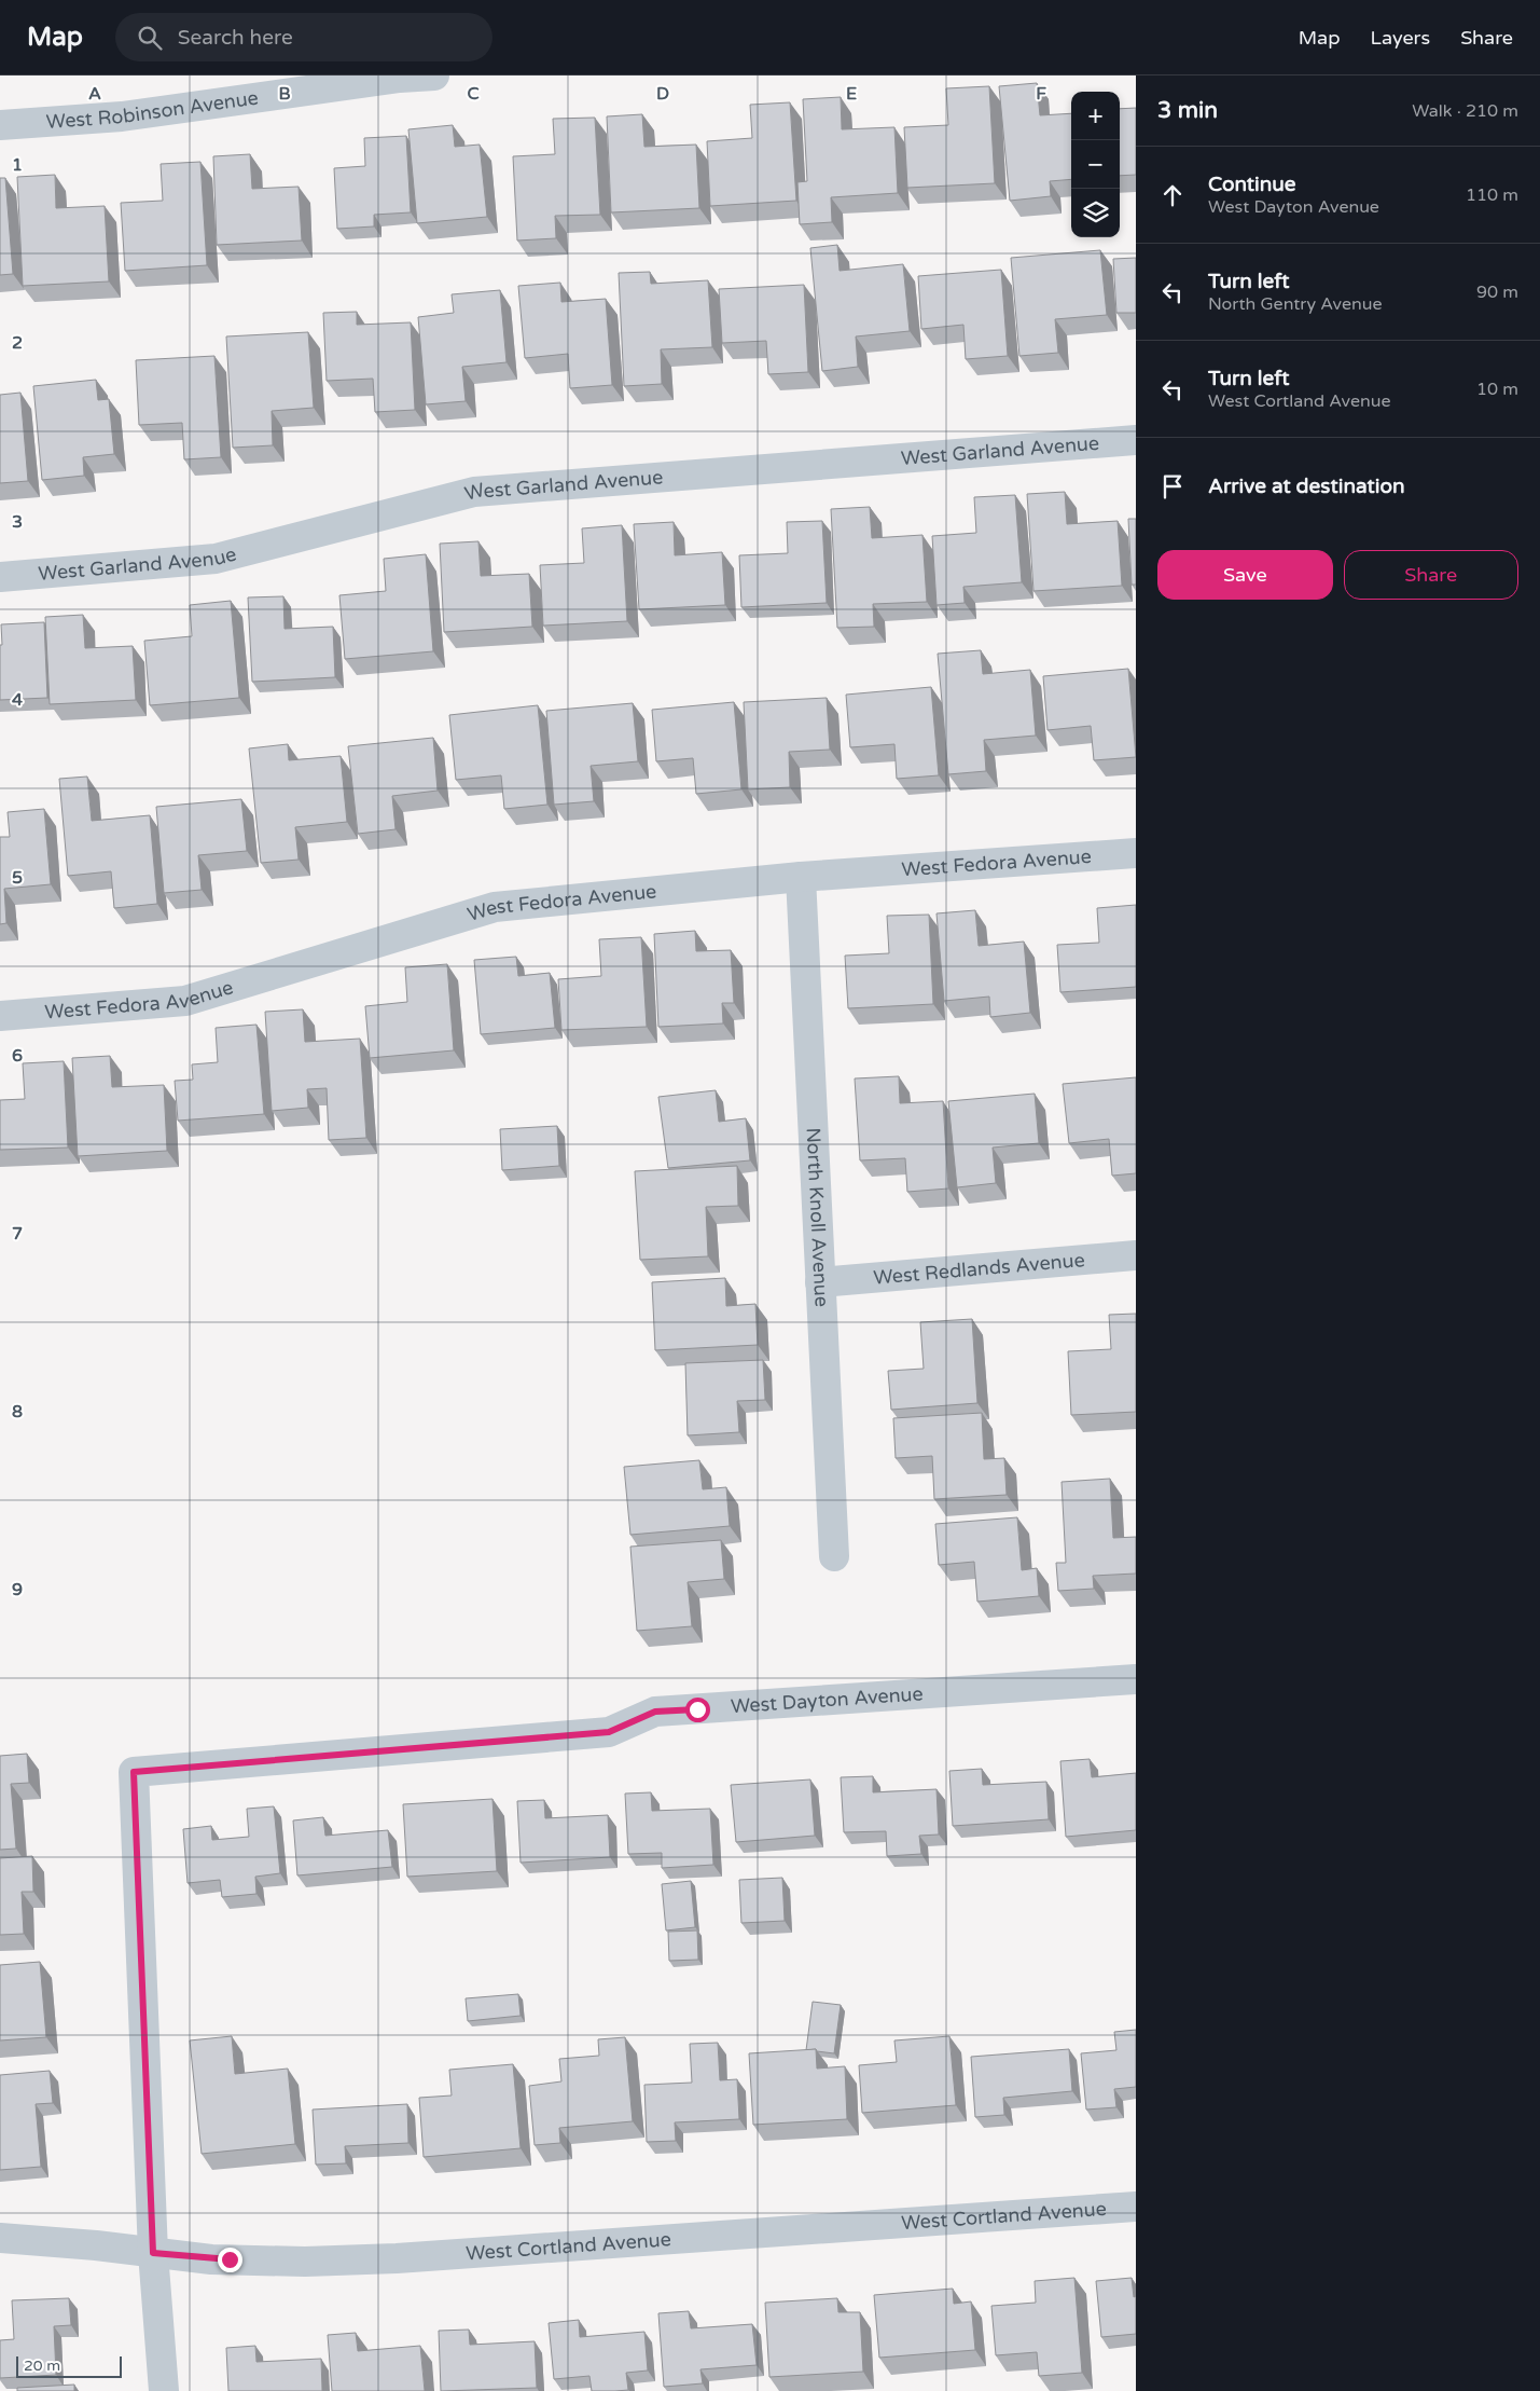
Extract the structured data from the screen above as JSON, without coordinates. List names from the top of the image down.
{
  "streets": {
    "street": [
      "West Robinson Avenue",
      "West Garland Avenue",
      "West Fedora Avenue",
      "North Knoll Avenue",
      "West Redlands Avenue",
      "West Dayton Avenue",
      "West Cortland Avenue"
    ]
  },
  "crossings": [
    ["West Fedora Avenue", "North Knoll Avenue"],
    ["North Knoll Avenue", "West Redlands Avenue"],
    ["West Dayton Avenue", "West Cortland Avenue"]
  ],
  "scale_bar": "20 m",
  "page": {
    "header": "Map",
    "search": "Search here",
    "nav": ["Map", "Layers", "Share"],
    "heading": ["3 min", "Walk · 210 m"],
    "map_buttons": ["+", "−"],
    "list": [
      ["Continue", "West Dayton Avenue", "110 m"],
      ["Turn left", "North Gentry Avenue", "90 m"],
      ["Turn left", "West Cortland Avenue", "10 m"],
      "Arrive at destination"
    ],
    "buttons": ["Save", "Share"],
    "scale": "20 m"
  },
  "grid": {
    "columns": [
      "A",
      "B",
      "C",
      "D",
      "E",
      "F"
    ],
    "rows": [
      "1",
      "2",
      "3",
      "4",
      "5",
      "6",
      "7",
      "8",
      "9"
    ]
  }
}
